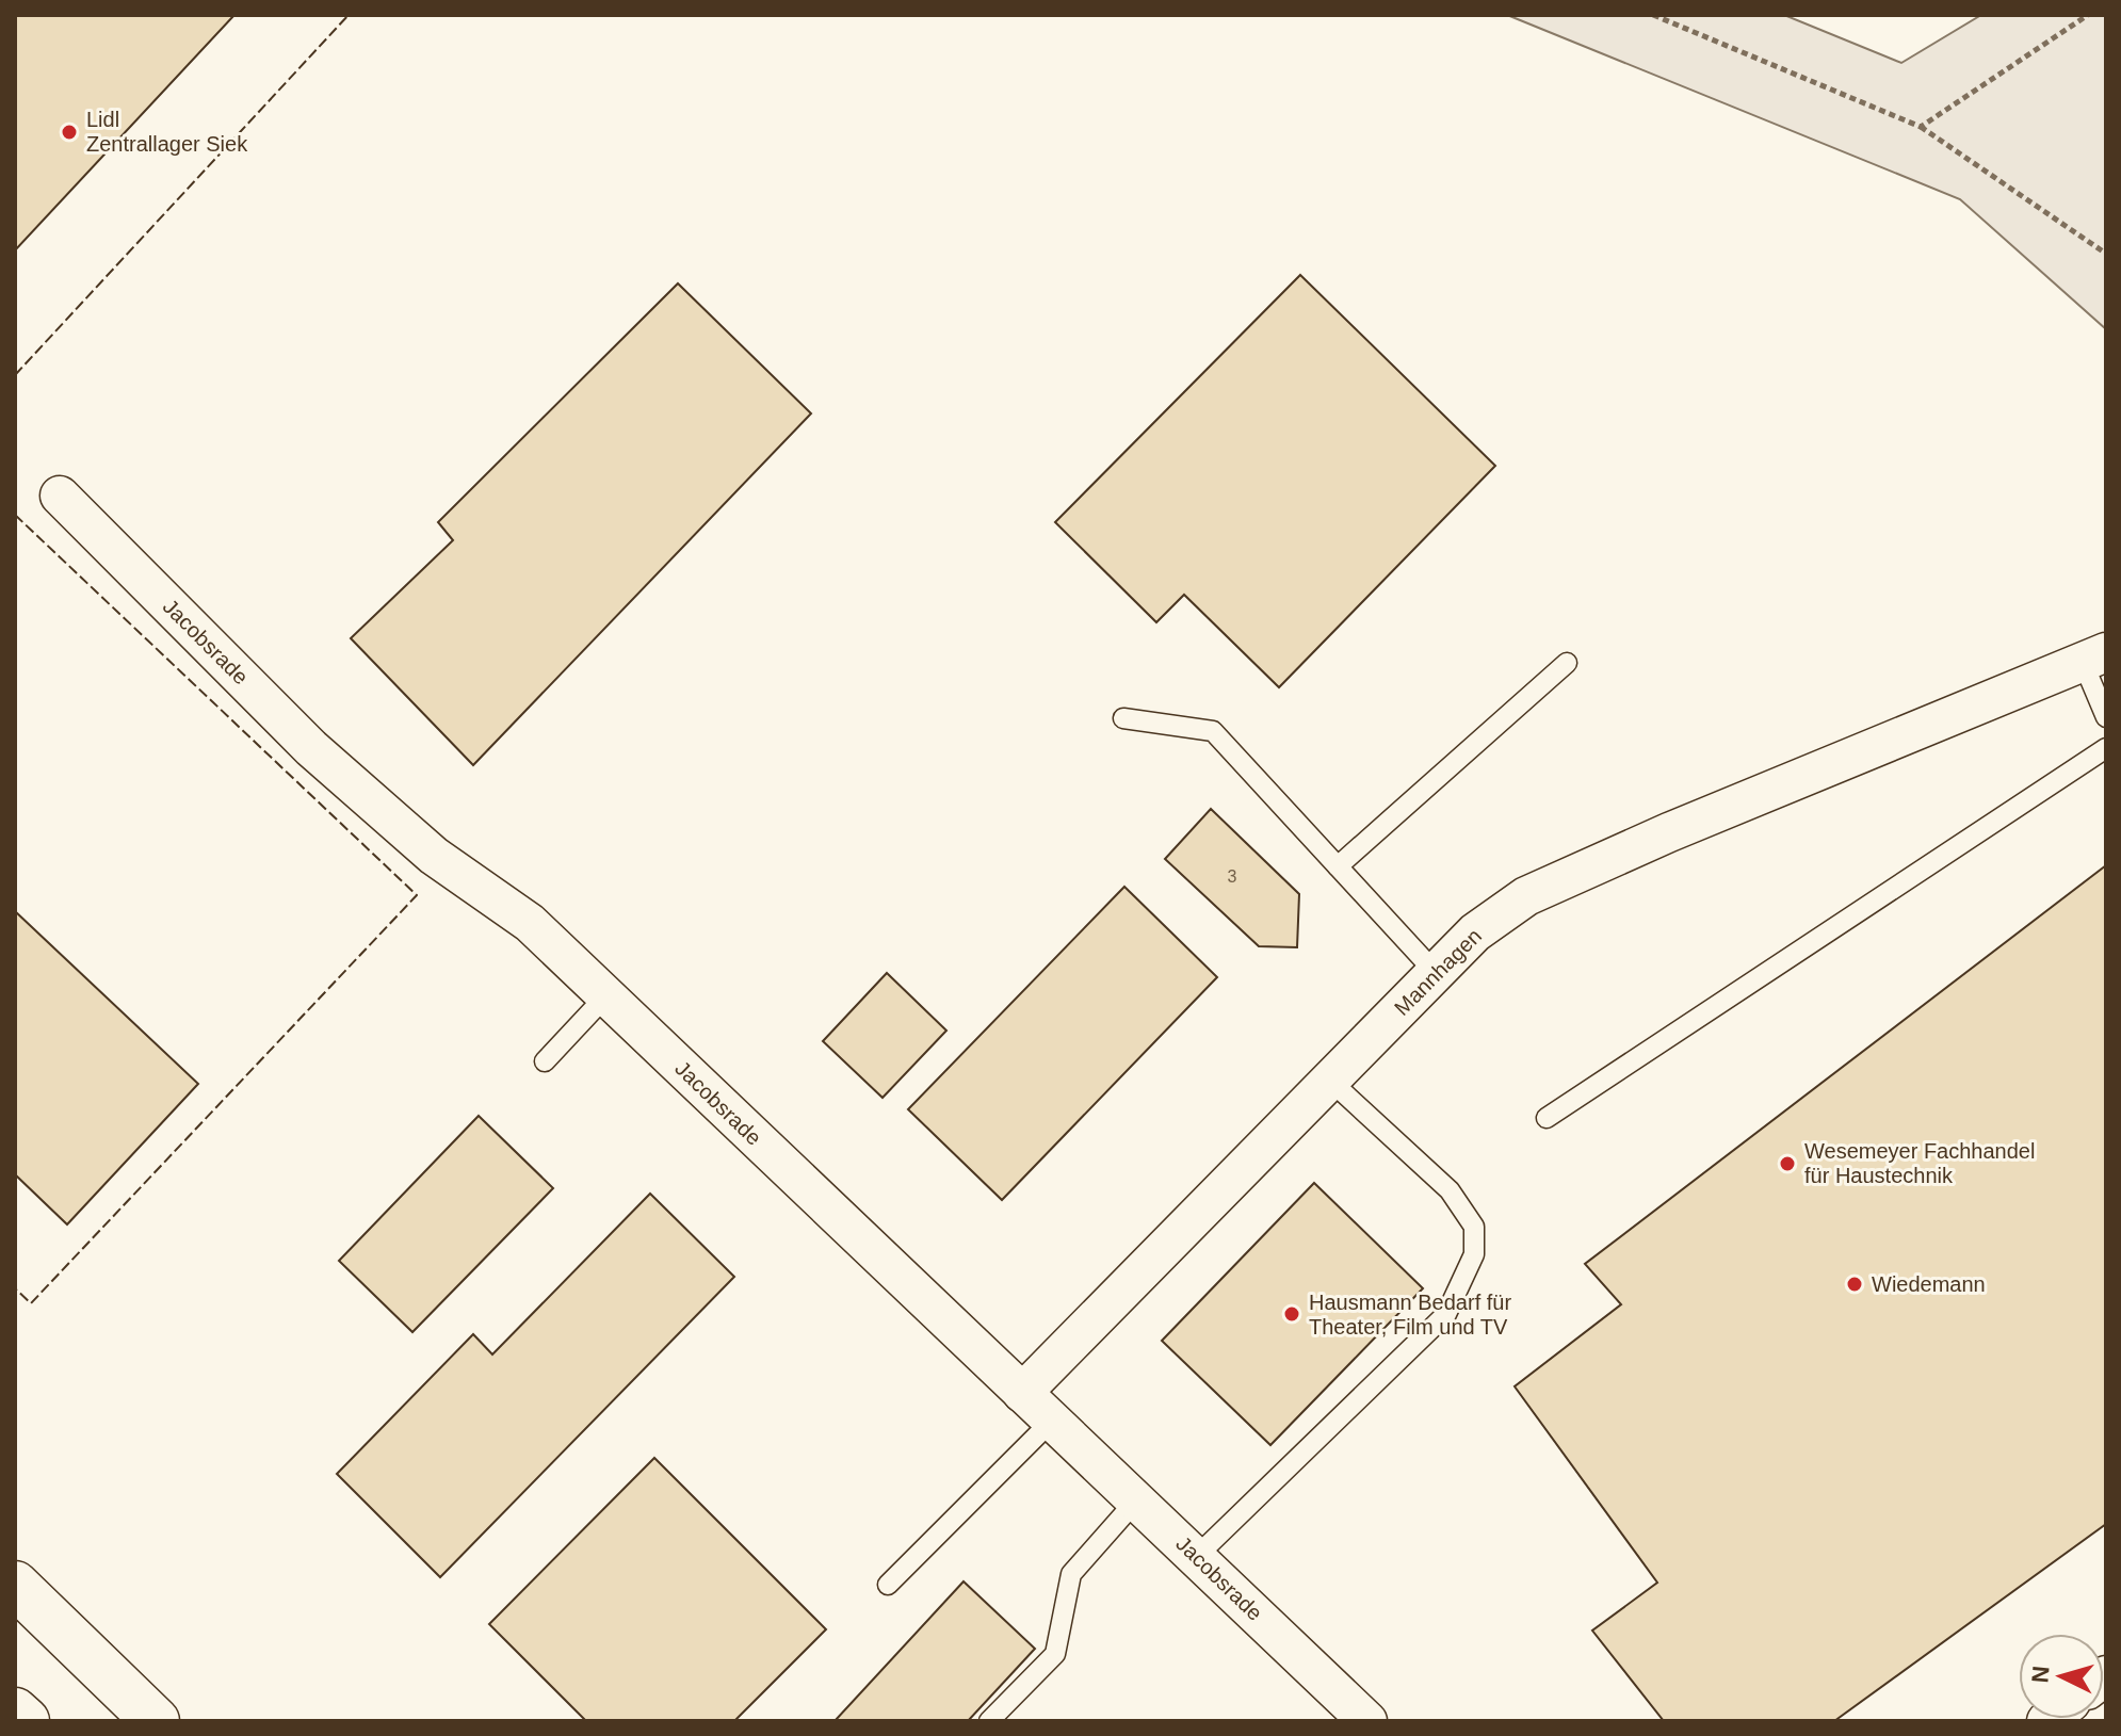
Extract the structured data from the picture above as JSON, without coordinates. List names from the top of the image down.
{
  "streets": {
    "street": ["Jacobsrade", "Mannhagen"]
  },
  "crossings": [
    ["Jacobsrade", "Mannhagen"]
  ],
  "places": [
    "Lidl Zentrallager Siek",
    "Wesemeyer Fachhandel für Haustechnik",
    "Wiedemann",
    "Hausmann Bedarf für Theater, Film und TV"
  ],
  "house_numbers": ["3"],
  "north": "left"
}
